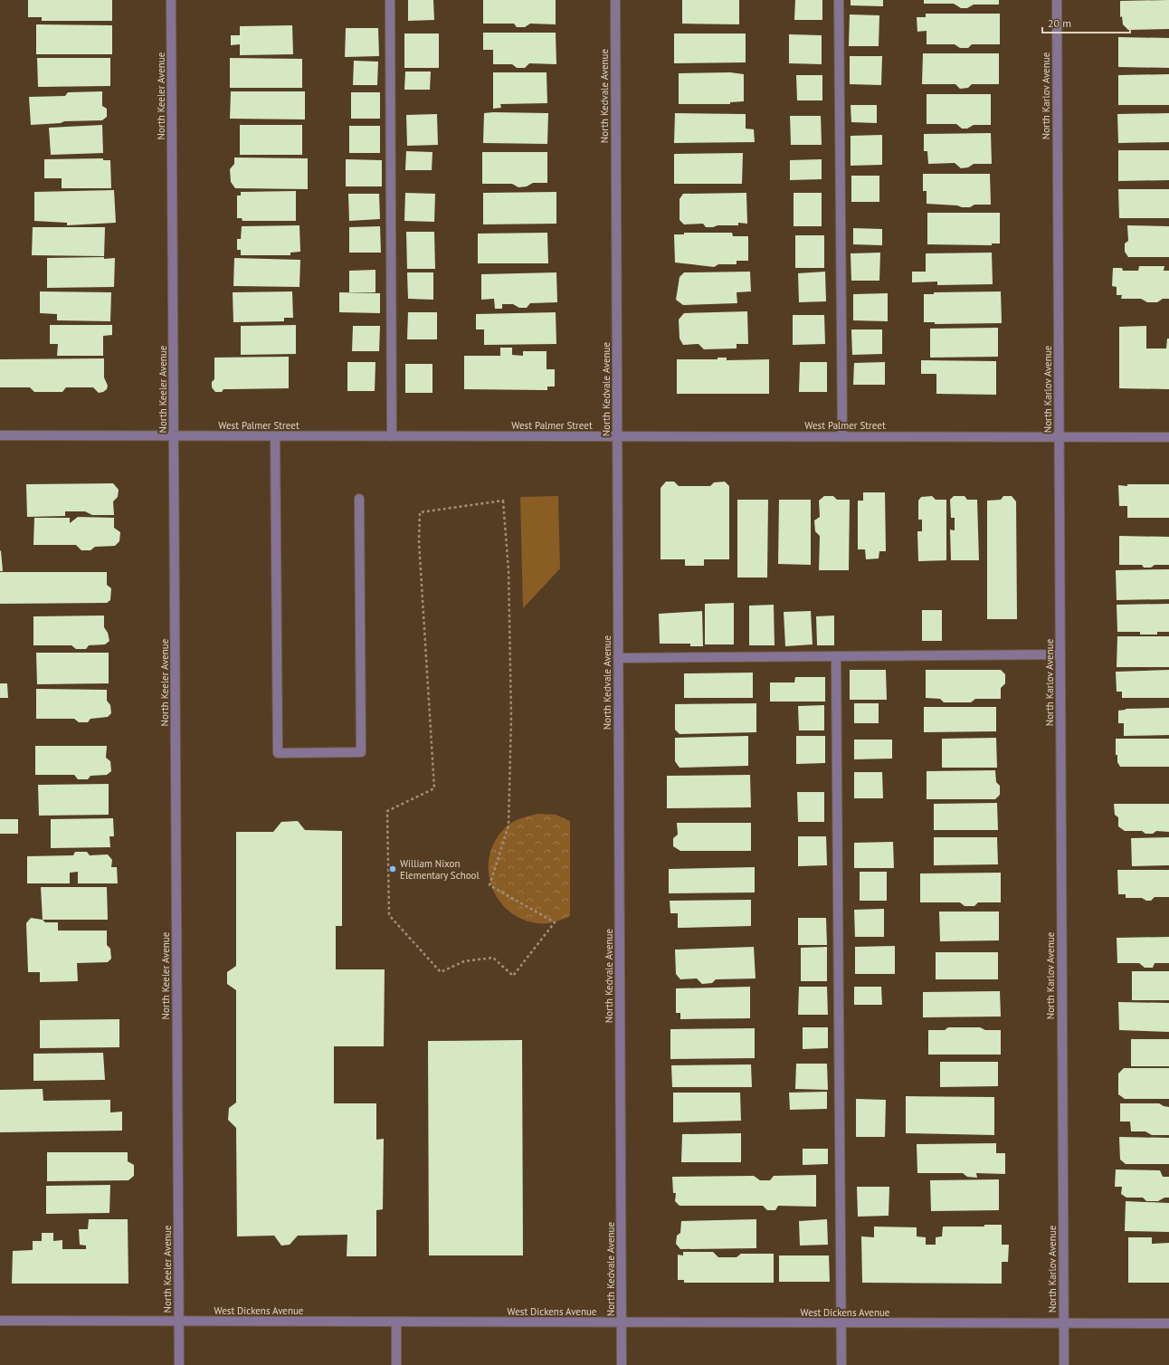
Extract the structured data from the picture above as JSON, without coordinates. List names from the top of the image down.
{
  "streets": {
    "street": [
      "North Keeler Avenue",
      "North Kedvale Avenue",
      "North Karlov Avenue",
      "West Palmer Street",
      "West Dickens Avenue"
    ]
  },
  "crossings": [
    ["North Keeler Avenue", "West Palmer Street"],
    ["North Keeler Avenue", "West Dickens Avenue"],
    ["North Kedvale Avenue", "West Palmer Street"],
    ["North Kedvale Avenue", "West Dickens Avenue"],
    ["North Karlov Avenue", "West Palmer Street"],
    ["North Karlov Avenue", "West Dickens Avenue"]
  ],
  "places": ["William Nixon Elementary School"],
  "scale_bar": "20 m"
}
